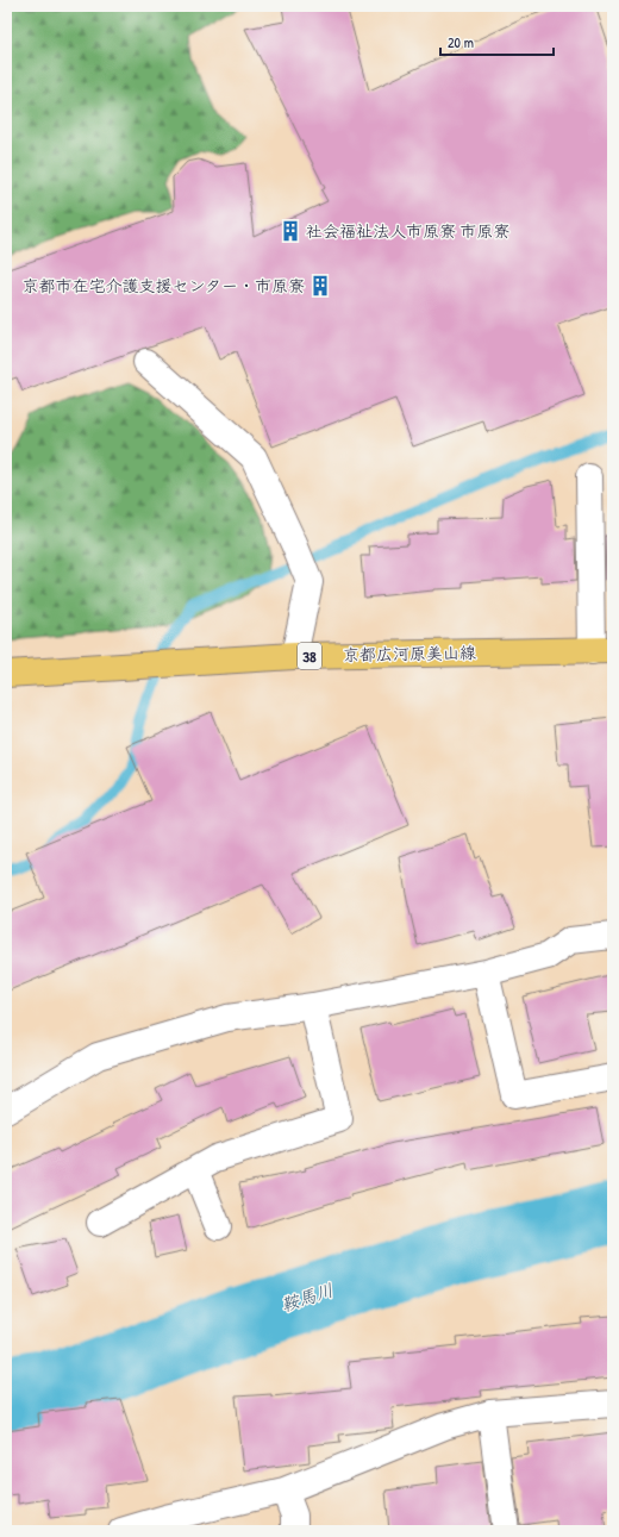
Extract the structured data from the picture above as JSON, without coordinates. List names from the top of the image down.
{
  "streets": {
    "main road": ["京都広河原美山線", "38"]
  },
  "water": ["鞍馬川"],
  "places": {
    "building": ["社会福祉法人市原寮 市原寮", "京都市在宅介護支援センター・市原寮"]
  },
  "scale_bar": "20 m"
}
